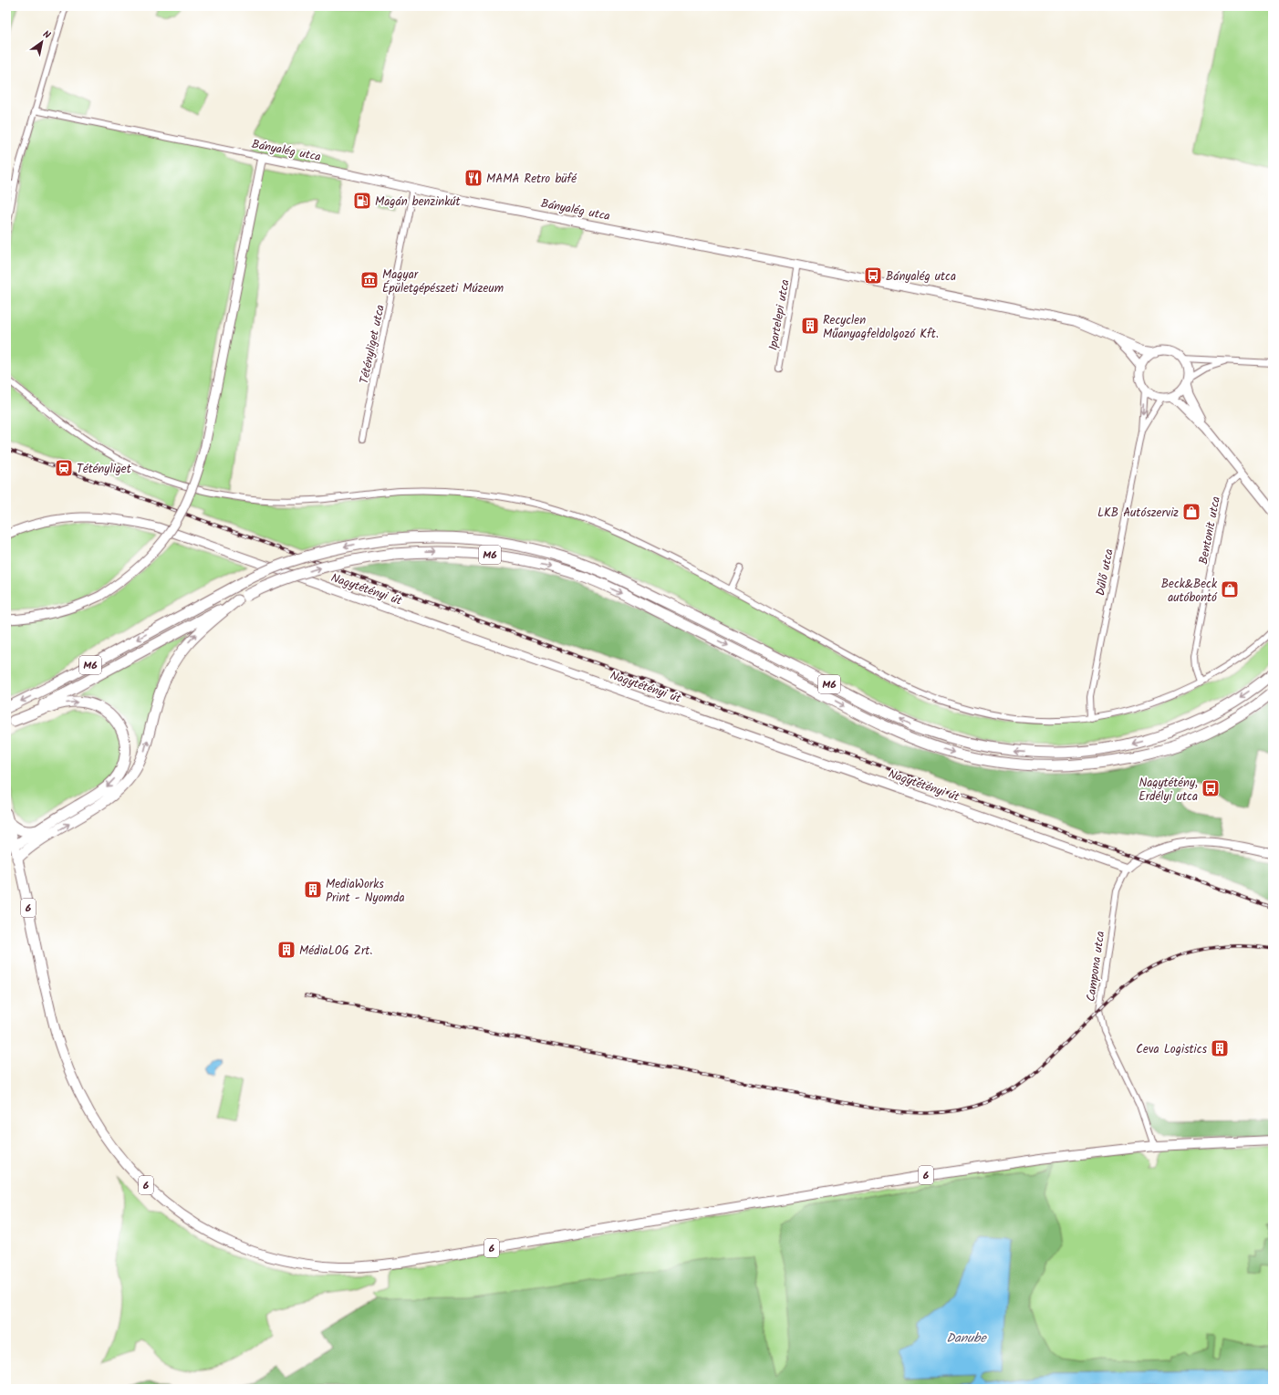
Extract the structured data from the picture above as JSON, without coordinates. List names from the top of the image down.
{
  "streets": {
    "highway": ["M6"],
    "main road": ["6"],
    "street": [
      "Bányalég utca",
      "Ipartelepi utca",
      "Tétényliget utca",
      "Bentonit utca",
      "Dűlő utca",
      "Nagytétényi út",
      "Campona utca"
    ]
  },
  "crossings": [
    ["Bányalég utca", "Ipartelepi utca"],
    ["Bányalég utca", "Tétényliget utca"],
    ["Bányalég utca", "Dűlő utca"],
    ["Nagytétényi út", "Campona utca"],
    ["6", "Campona utca"]
  ],
  "water": ["Danube"],
  "places": {
    "restaurant": ["MAMA Retro büfé"],
    "fuel station": ["Magán benzinkút"],
    "bus stop": ["Bányalég utca", "Nagytétény, Erdélyi utca"],
    "museum": ["Magyar Épületgépészeti Múzeum"],
    "building": [
      "Recyclen Műanyagfeldolgozó Kft.",
      "MediaWorks Print - Nyomda",
      "MédiaLOG Zrt.",
      "Ceva Logistics"
    ],
    "station": ["Tétényliget"],
    "shop": ["LKB Autószerviz", "Beck&Beck autóbontó"]
  },
  "north": "top right"
}
